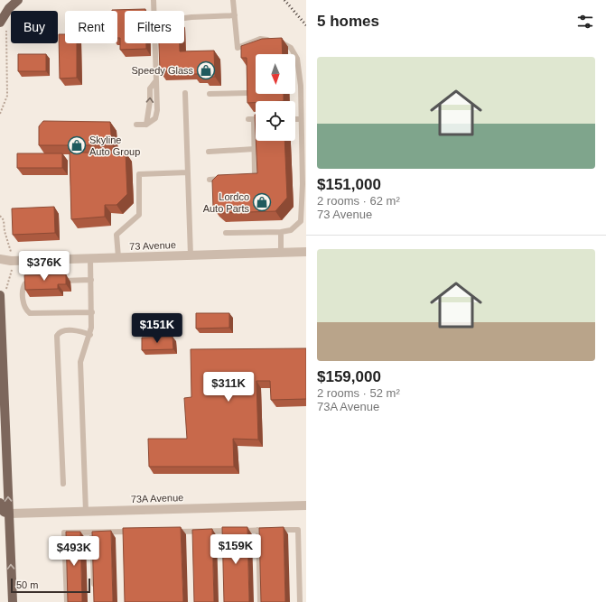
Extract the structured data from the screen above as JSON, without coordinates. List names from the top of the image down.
{
  "streets": {
    "street": ["73 Avenue", "73A Avenue"]
  },
  "places": {
    "shop": ["Speedy Glass", "Skyline Auto Group", "Lordco Auto Parts"]
  },
  "scale_bar": "50 m",
  "north": "bottom",
  "page": {
    "heading": "5 homes",
    "chip": ["Buy", "Rent", "Filters"],
    "list": [
      {
        "name": "$151,000",
        "note": "2 rooms · 62 m² · 73 Avenue"
      },
      {
        "name": "$159,000",
        "note": "2 rooms · 52 m² · 73A Avenue"
      }
    ],
    "price": [
      "$376K",
      "$151K",
      "$311K",
      "$159K",
      "$493K"
    ],
    "scale": "50 m"
  }
}
